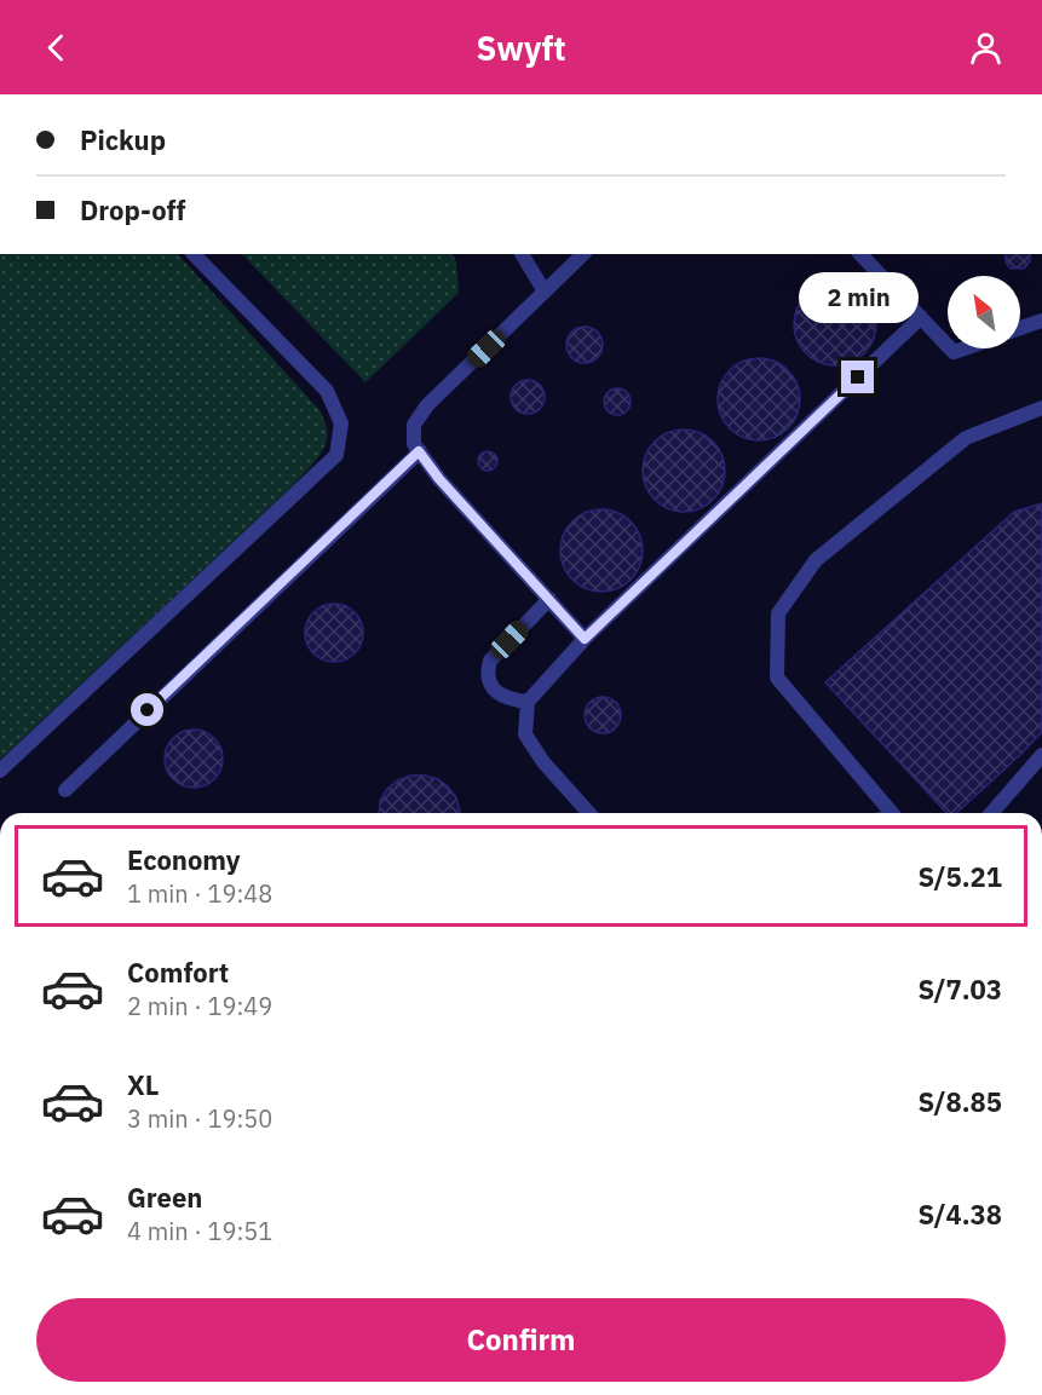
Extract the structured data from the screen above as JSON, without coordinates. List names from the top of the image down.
{
  "north": "top left",
  "page": {
    "header": "Swyft",
    "banner": ["Pickup", "Drop-off"],
    "bubble": "2 min",
    "list": [
      {
        "name": "Economy",
        "note": "1 min · 19:48",
        "value": "S/5.21"
      },
      {
        "name": "Comfort",
        "note": "2 min · 19:49",
        "value": "S/7.03"
      },
      {
        "name": "XL",
        "note": "3 min · 19:50",
        "value": "S/8.85"
      },
      {
        "name": "Green",
        "note": "4 min · 19:51",
        "value": "S/4.38"
      }
    ],
    "buttons": "Confirm"
  }
}
